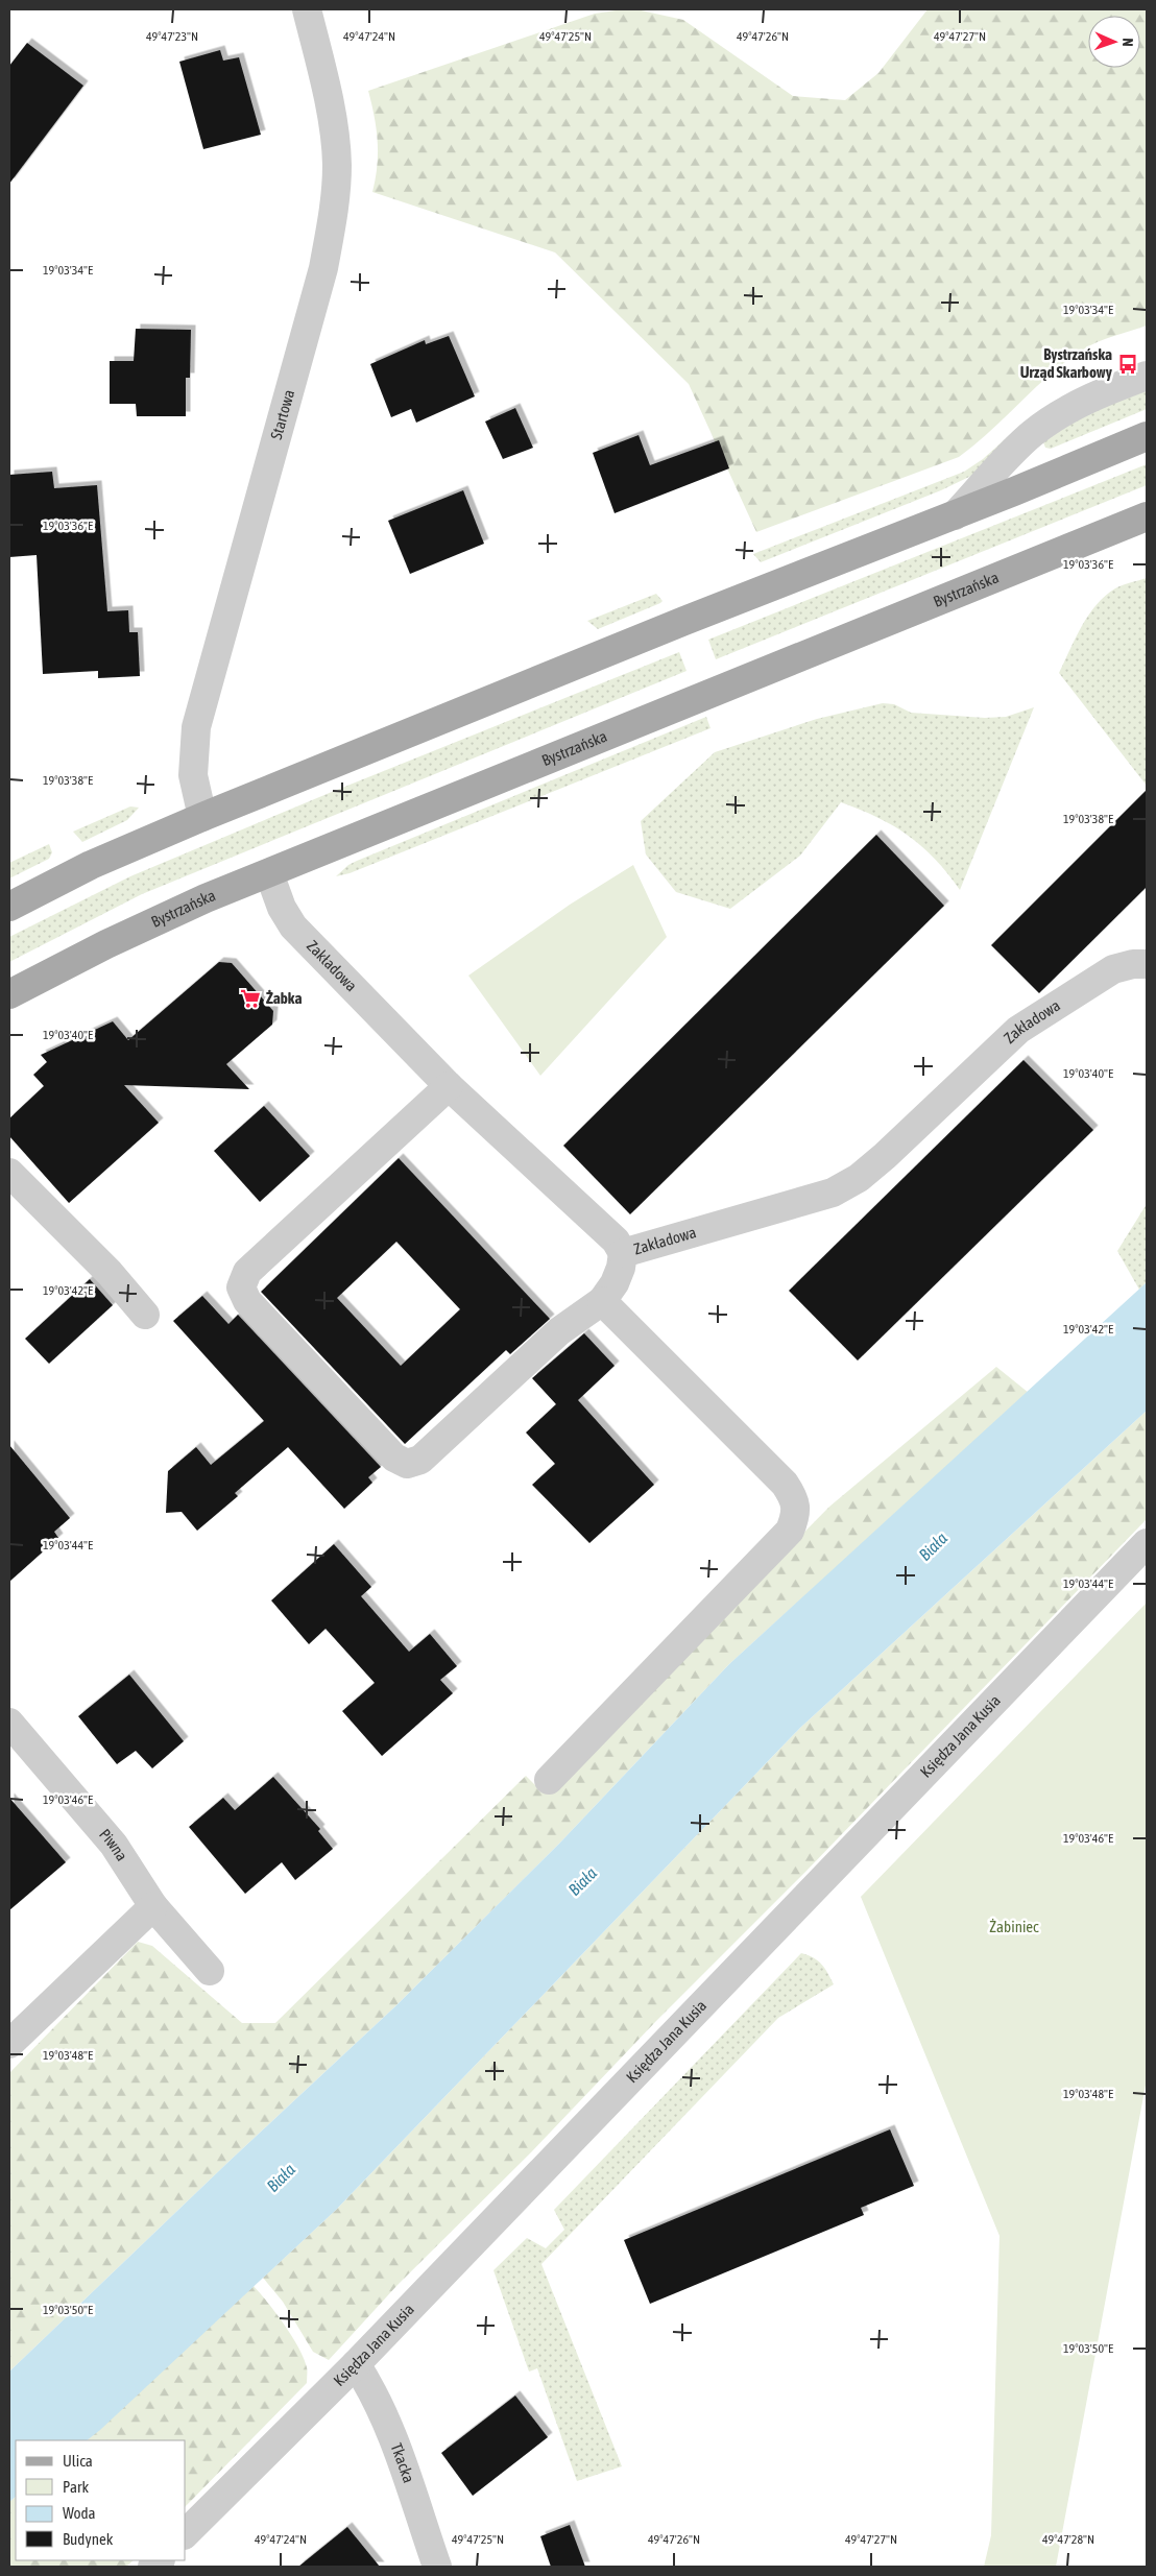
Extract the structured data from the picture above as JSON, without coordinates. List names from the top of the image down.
{
  "streets": {
    "main road": ["Bystrzańska"],
    "street": [
      "Startowa",
      "Zakładowa",
      "Księdza Jana Kusia",
      "Piwna",
      "Tkacka"
    ]
  },
  "crossings": [
    ["Bystrzańska", "Zakładowa"],
    ["Księdza Jana Kusia", "Tkacka"]
  ],
  "water": ["Biała"],
  "parks": ["Żabiniec"],
  "places": {
    "bus stop": ["Bystrzańska Urząd Skarbowy"],
    "supermarket": ["Żabka"]
  },
  "legend": [
    "Ulica",
    "Park",
    "Woda",
    "Budynek"
  ],
  "north": "right",
  "coordinates": [
    "49°47'23\"N",
    "49°47'24\"N",
    "49°47'25\"N",
    "49°47'26\"N",
    "49°47'27\"N",
    "19°03'34\"E",
    "19°03'36\"E",
    "19°03'38\"E",
    "19°03'40\"E",
    "19°03'42\"E",
    "19°03'44\"E",
    "19°03'46\"E",
    "19°03'48\"E",
    "19°03'50\"E",
    "49°47'28\"N"
  ]
}
